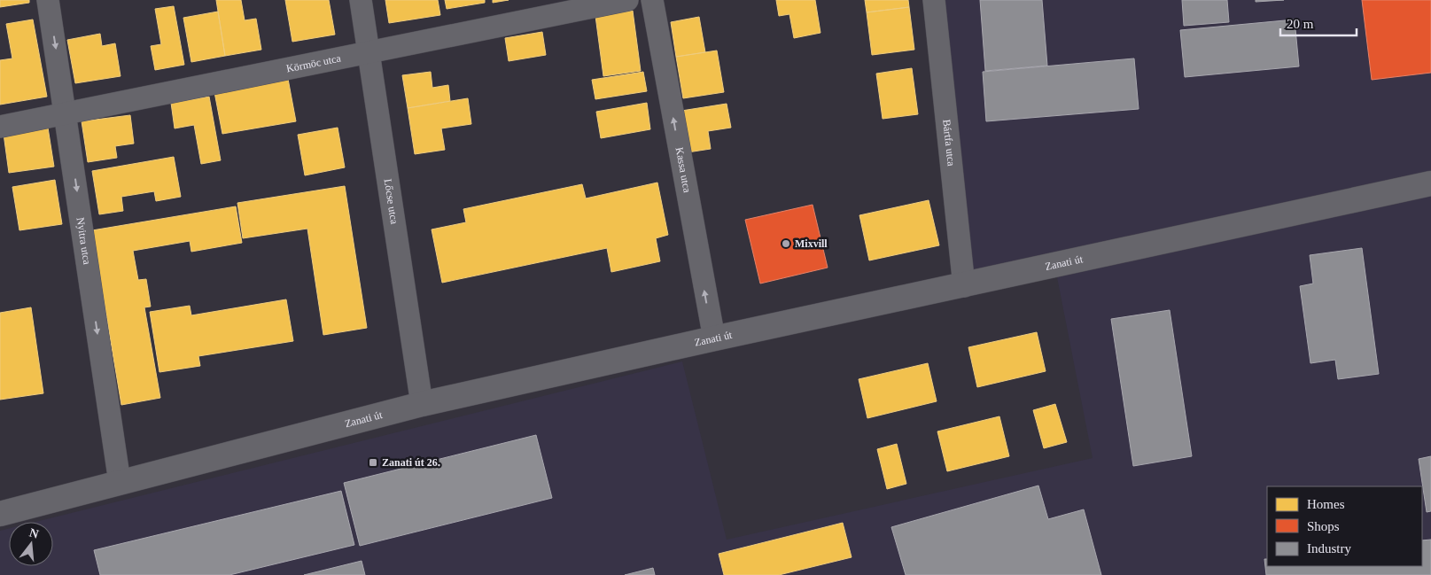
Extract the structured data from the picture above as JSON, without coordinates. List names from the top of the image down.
{
  "streets": {
    "street": [
      "Körmöc utca",
      "Bártfa utca",
      "Kassa utca",
      "Lőcse utca",
      "Nyitra utca",
      "Zanati út"
    ]
  },
  "crossings": [
    ["Körmöc utca", "Lőcse utca"],
    ["Körmöc utca", "Nyitra utca"],
    ["Bártfa utca", "Zanati út"],
    ["Kassa utca", "Zanati út"],
    ["Lőcse utca", "Zanati út"],
    ["Nyitra utca", "Zanati út"]
  ],
  "one_way": ["Kassa utca", "Nyitra utca"],
  "places": {
    "other": ["Mixvill"],
    "transit": ["Zanati út 26."]
  },
  "legend": ["Homes", "Shops", "Industry"],
  "scale_bar": "20 m",
  "north": "top"
}
